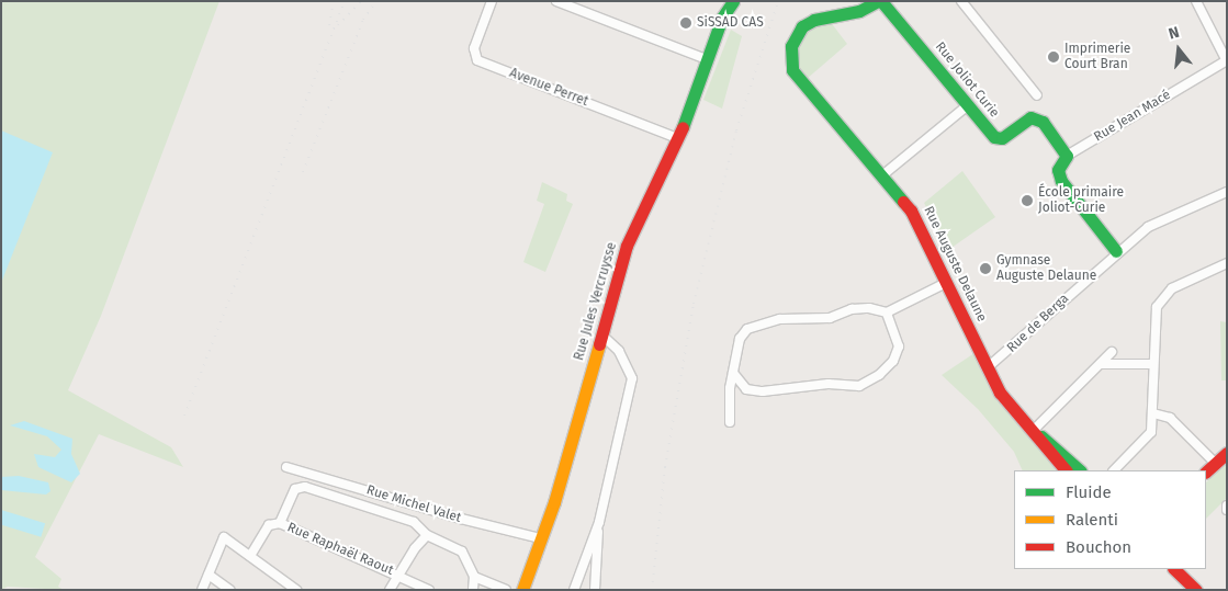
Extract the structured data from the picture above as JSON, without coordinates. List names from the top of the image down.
{
  "streets": {
    "street": [
      "Rue Joliot Curie",
      "Avenue Perret",
      "Rue Jean Macé",
      "Rue Auguste Delaune",
      "Rue Jules Vercruysse",
      "Rue de Berga",
      "Rue Michel Valet",
      "Rue Raphaël Raout"
    ]
  },
  "crossings": [
    ["Rue Joliot Curie", "Rue Jean Macé"],
    ["Rue Joliot Curie", "Rue Auguste Delaune"],
    ["Avenue Perret", "Rue Jules Vercruysse"],
    ["Rue Auguste Delaune", "Rue de Berga"],
    ["Rue Jules Vercruysse", "Rue Michel Valet"]
  ],
  "places": [
    "SiSSAD CAS",
    "Imprimerie Court Bran",
    "École primaire Joliot-Curie",
    "Gymnase Auguste Delaune"
  ],
  "legend": ["Fluide", "Ralenti", "Bouchon"],
  "north": "top"
}
